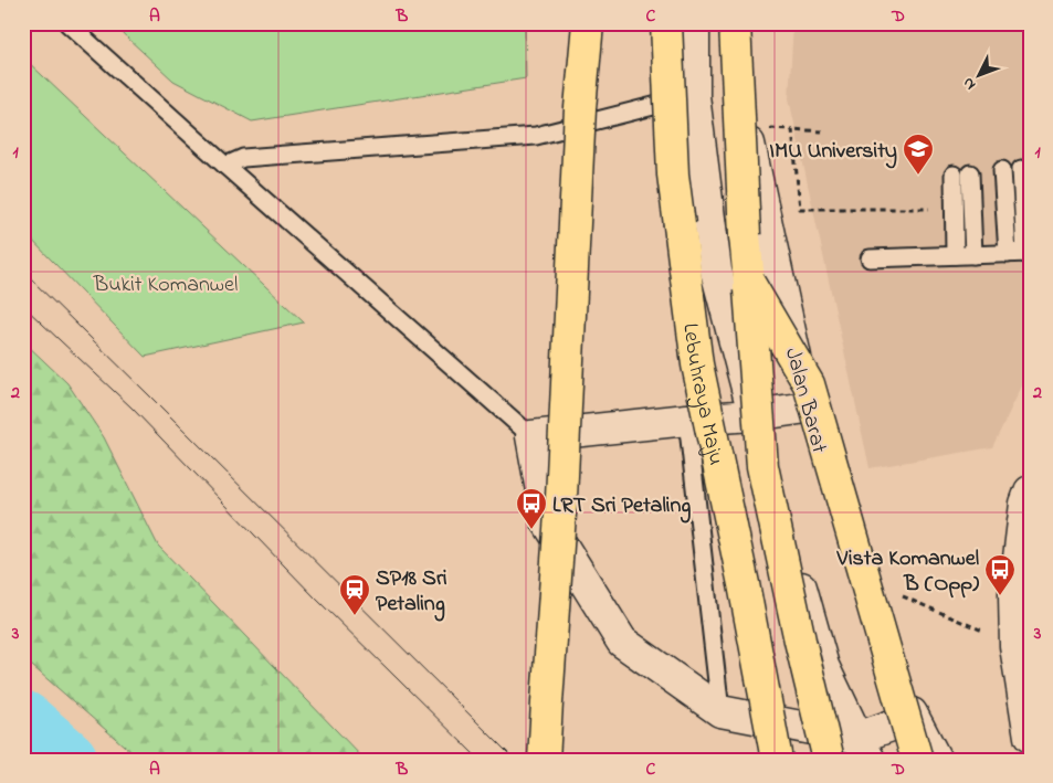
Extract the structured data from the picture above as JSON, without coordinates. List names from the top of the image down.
{
  "streets": {
    "highway": ["Lebuhraya Maju"],
    "main road": ["Jalan Barat"]
  },
  "parks": ["Bukit Komanwel"],
  "places": {
    "school or university": ["IMU University"],
    "bus stop": ["LRT Sri Petaling", "Vista Komanwel B (Opp)"],
    "station": ["SP18 Sri Petaling"]
  },
  "north": "bottom left",
  "grid": {
    "columns": [
      "A",
      "B",
      "C",
      "D"
    ],
    "rows": ["1", "2", "3"]
  }
}
